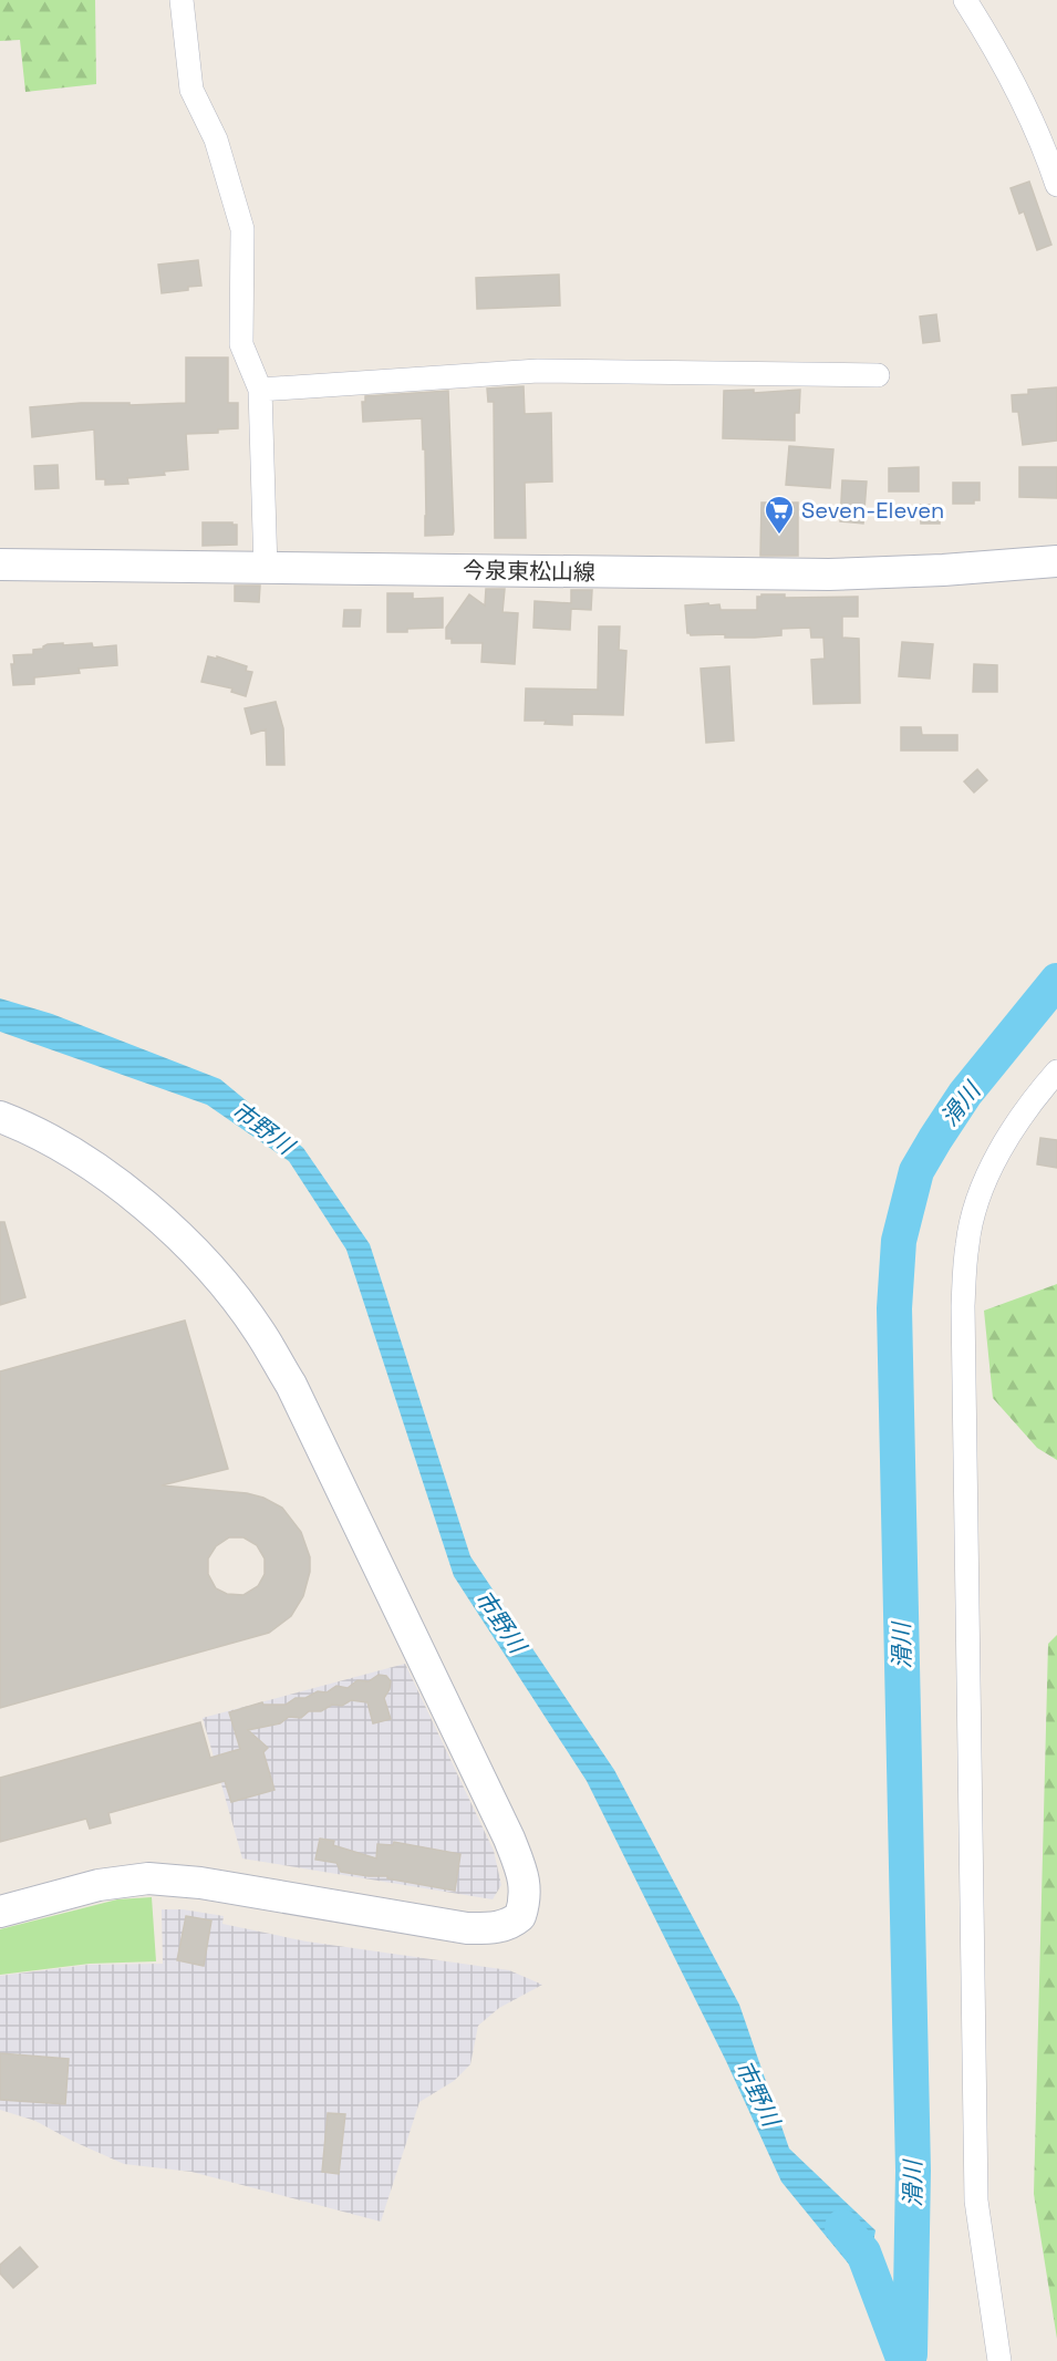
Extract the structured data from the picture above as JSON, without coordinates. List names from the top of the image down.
{
  "streets": {
    "street": ["今泉東松山線"]
  },
  "water": ["滑川", "市野川"],
  "places": {
    "supermarket": ["Seven-Eleven"]
  }
}
